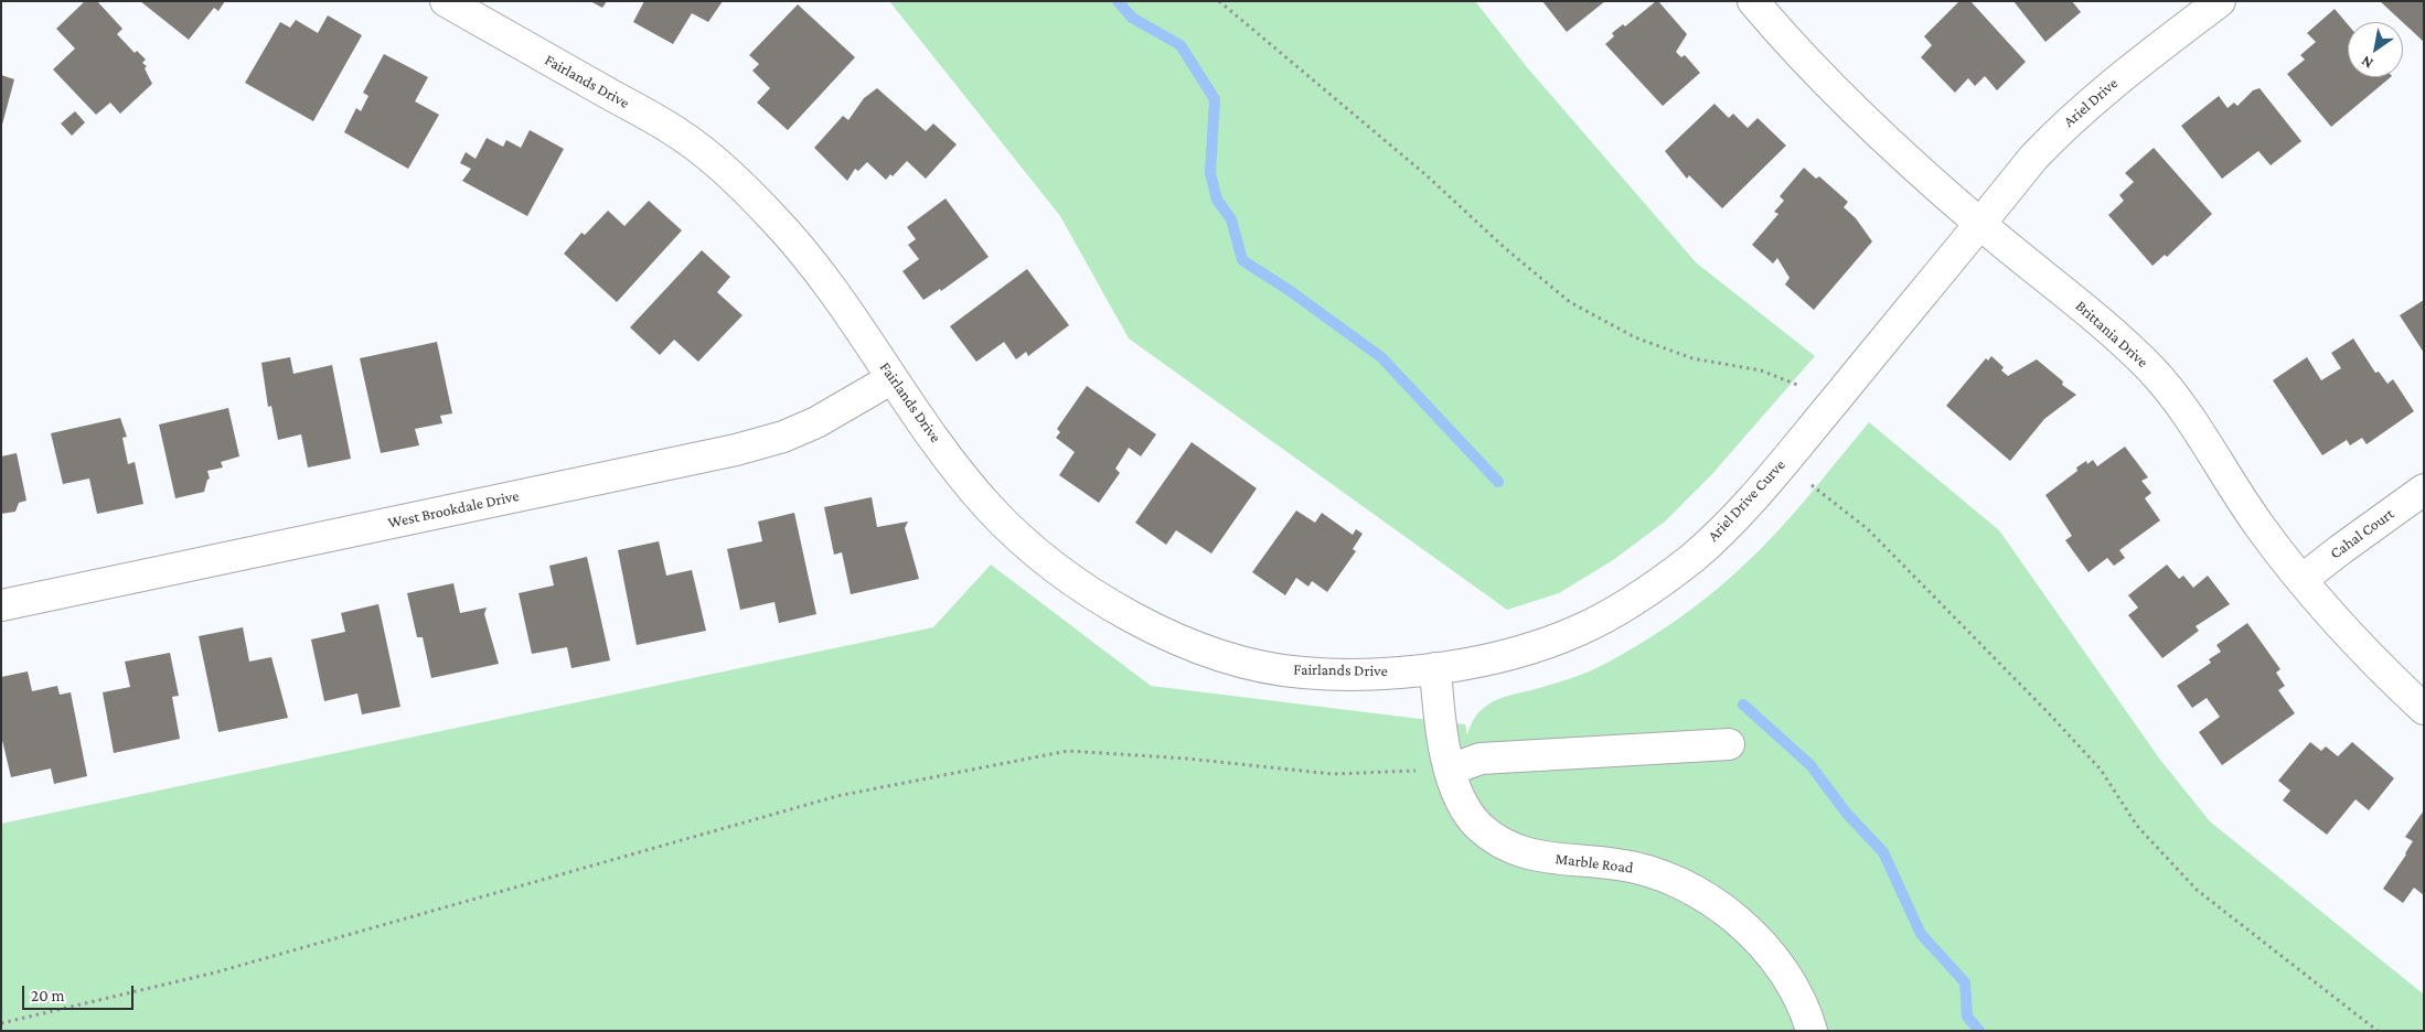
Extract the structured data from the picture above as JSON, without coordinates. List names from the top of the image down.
{
  "streets": {
    "street": [
      "Fairlands Drive",
      "Ariel Drive",
      "Brittania Drive",
      "Ariel Drive Curve",
      "West Brookdale Drive",
      "Cahal Court",
      "Marble Road"
    ]
  },
  "crossings": [
    ["Fairlands Drive", "Ariel Drive Curve"],
    ["Fairlands Drive", "West Brookdale Drive"],
    ["Fairlands Drive", "Marble Road"],
    ["Ariel Drive", "Brittania Drive"],
    ["Ariel Drive", "Ariel Drive Curve"],
    ["Brittania Drive", "Ariel Drive Curve"],
    ["Brittania Drive", "Cahal Court"],
    ["Ariel Drive Curve", "Marble Road"]
  ],
  "scale_bar": "20 m",
  "north": "bottom left"
}
